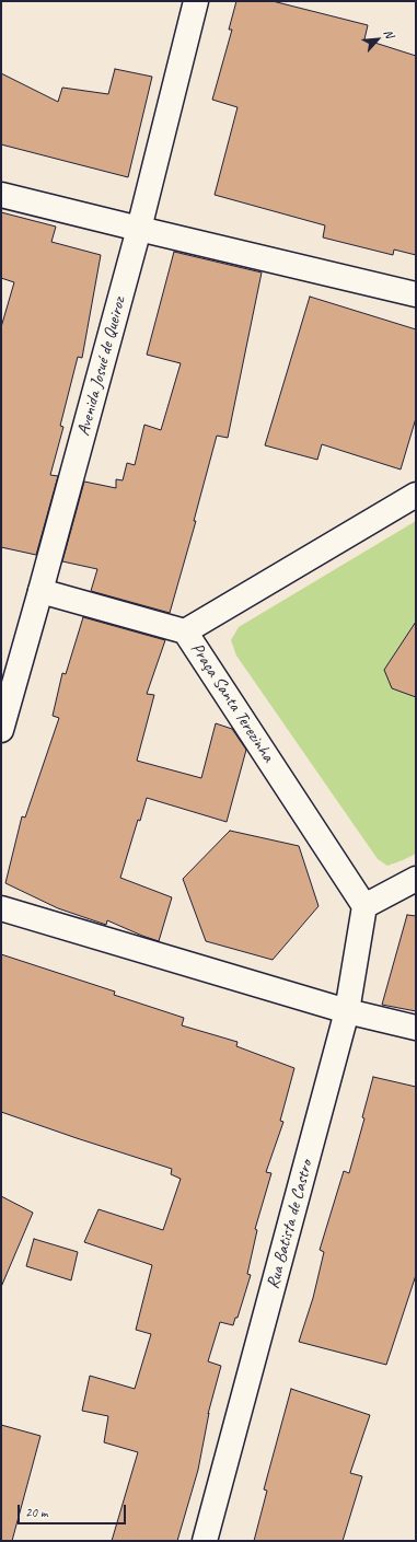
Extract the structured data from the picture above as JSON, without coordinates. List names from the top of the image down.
{
  "streets": {
    "street": ["Avenida Josué de Queiroz", "Praça Santa Terezinha", "Rua Batista de Castro"]
  },
  "crossings": [
    ["Praça Santa Terezinha", "Rua Batista de Castro"]
  ],
  "scale_bar": "20 m",
  "north": "top right"
}
